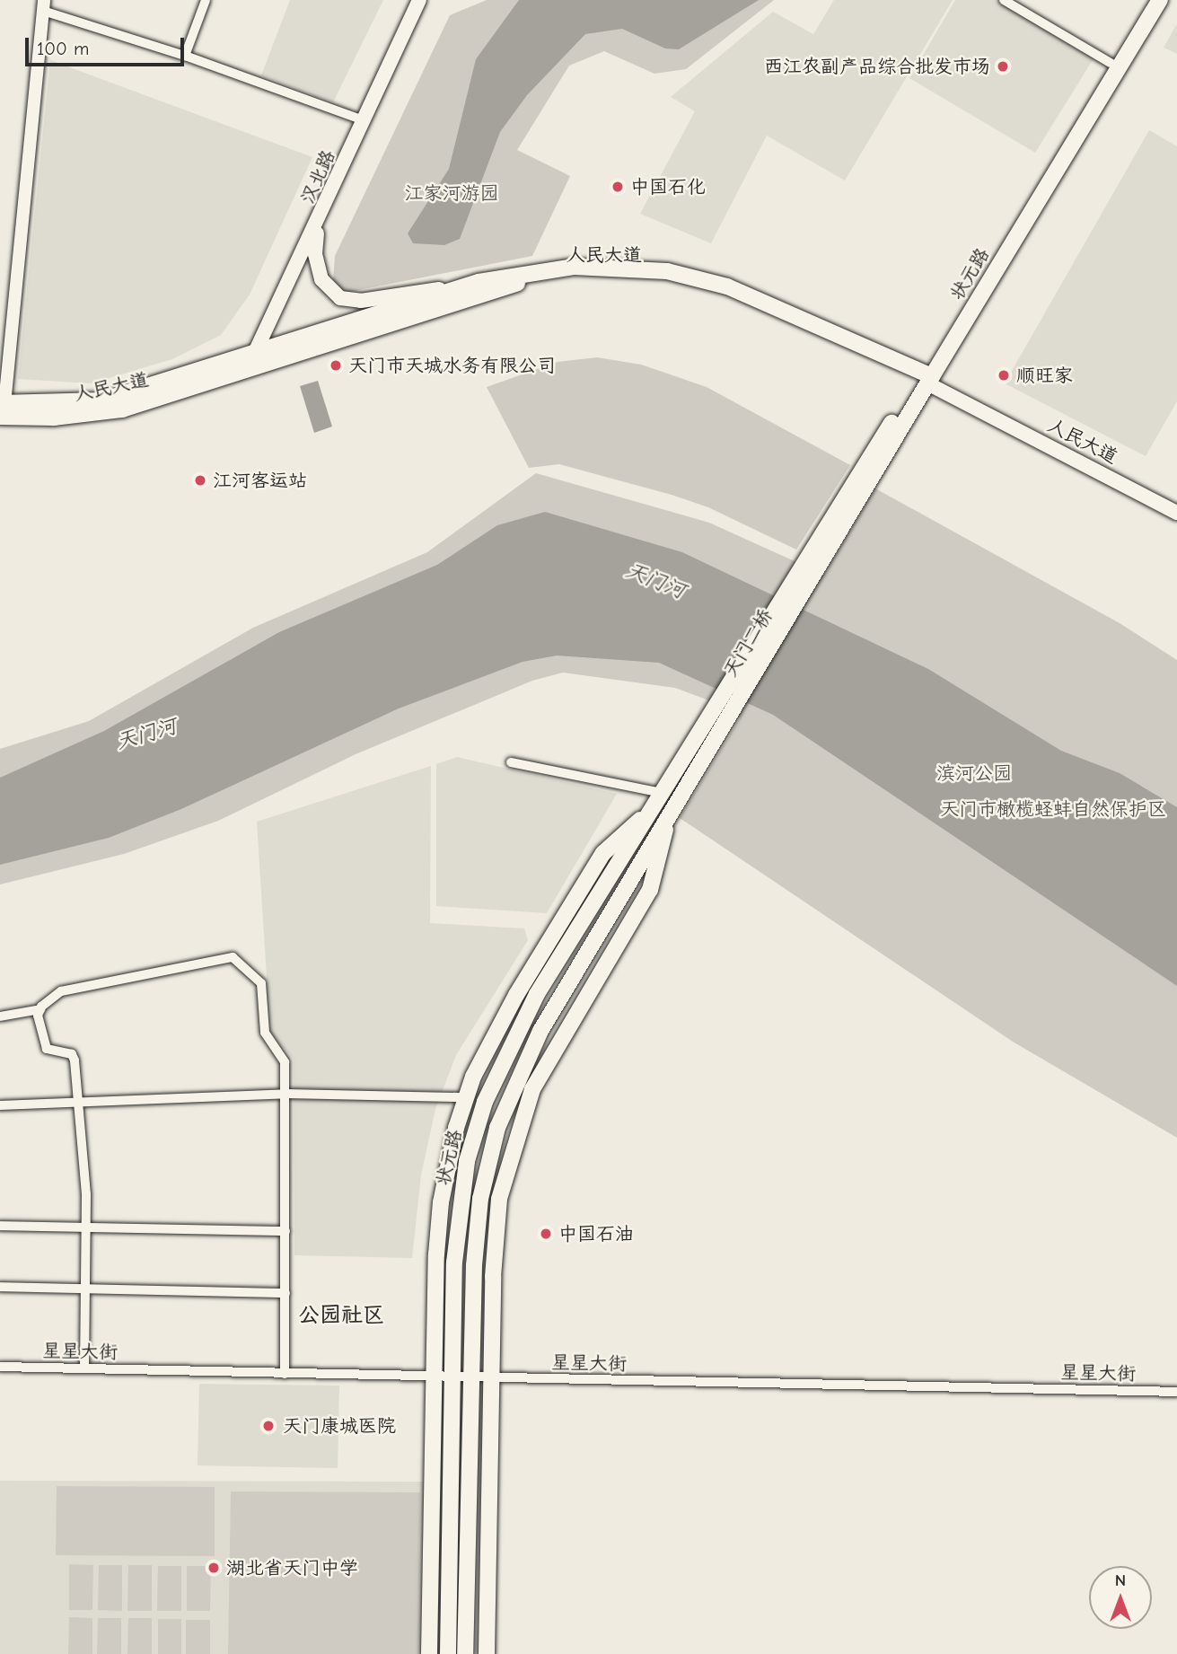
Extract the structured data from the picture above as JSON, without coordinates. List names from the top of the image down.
{
  "streets": {
    "main road": [
      "汉北路",
      "人民大道",
      "状元路",
      "天门二桥"
    ],
    "street": ["星星大街"]
  },
  "crossings": [
    ["汉北路", "人民大道"],
    ["人民大道", "状元路"],
    ["状元路", "天门二桥"],
    ["状元路", "星星大街"]
  ],
  "districts": ["公园社区"],
  "water": ["天门河"],
  "parks": ["江家河游园", "滨河公园", "天门市橄榄蛏蚌自然保护区"],
  "places": [
    "西江农副产品综合批发市场",
    "中国石化",
    "天门市天城水务有限公司",
    "顺旺家",
    "江河客运站",
    "中国石油",
    "天门康城医院",
    "湖北省天门中学"
  ],
  "scale_bar": "100 m",
  "north": "top"
}
